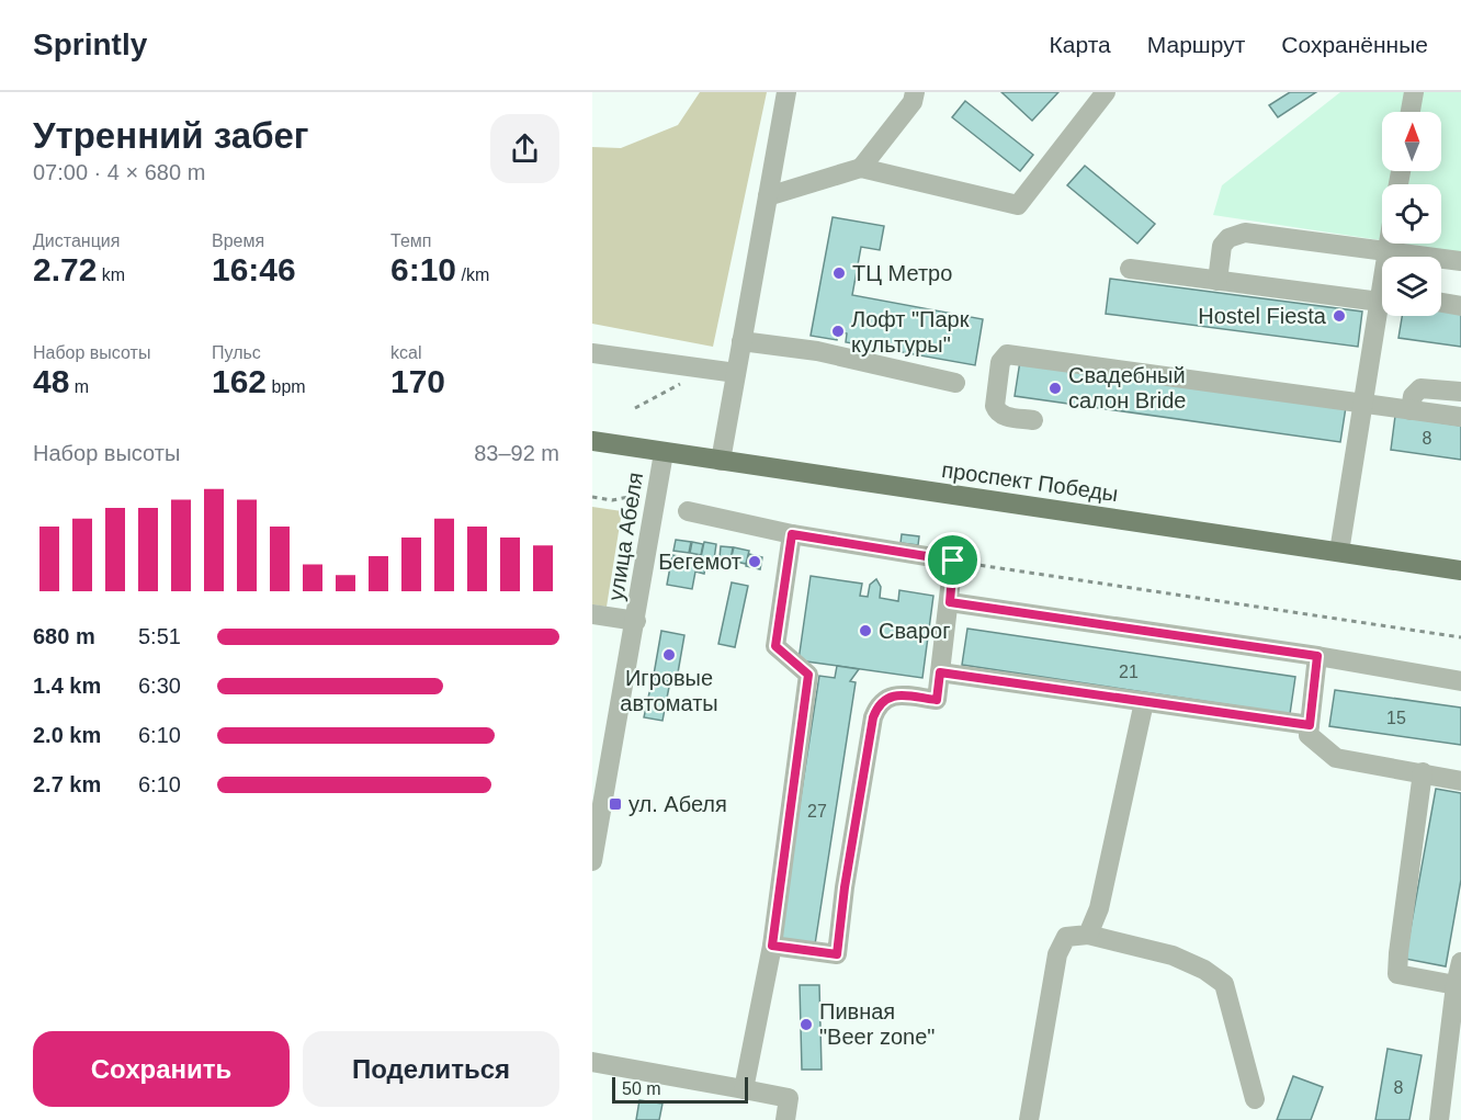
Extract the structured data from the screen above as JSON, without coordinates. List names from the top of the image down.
{
  "streets": {
    "main road": ["проспект Победы"],
    "street": ["улица Абеля"]
  },
  "crossings": [
    ["проспект Победы", "улица Абеля"]
  ],
  "places": {
    "other": [
      "ТЦ Метро",
      "Hostel Fiesta",
      "Лофт \"Парк культуры\"",
      "Свадебный салон Bride",
      "Бегемот",
      "Сварог",
      "Игровые автоматы",
      "Пивная \"Beer zone\""
    ],
    "transit": ["ул. Абеля"]
  },
  "house_numbers": [
    "8",
    "21",
    "15",
    "27",
    "8"
  ],
  "scale_bar": "50 m",
  "north": "top",
  "page": {
    "header": "Sprintly",
    "nav": ["Карта", "Маршрут", "Сохранённые"],
    "heading": ["Утренний забег", "07:00 · 4 × 680 m"],
    "stats": [
      ["Дистанция", "2.72 km"],
      ["Время", "16:46"],
      ["Темп", "6:10 /km"],
      ["Набор высоты", "48 m"],
      ["Пульс", "162 bpm"],
      ["kcal", "170"]
    ],
    "chart": ["Набор высоты", "83–92 m"],
    "list": [
      {
        "name": "680 m",
        "note": "5:51"
      },
      {
        "name": "1.4 km",
        "note": "6:30"
      },
      {
        "name": "2.0 km",
        "note": "6:10"
      },
      {
        "name": "2.7 km",
        "note": "6:10"
      }
    ],
    "buttons": ["Сохранить", "Поделиться"],
    "scale": "50 m"
  }
}
